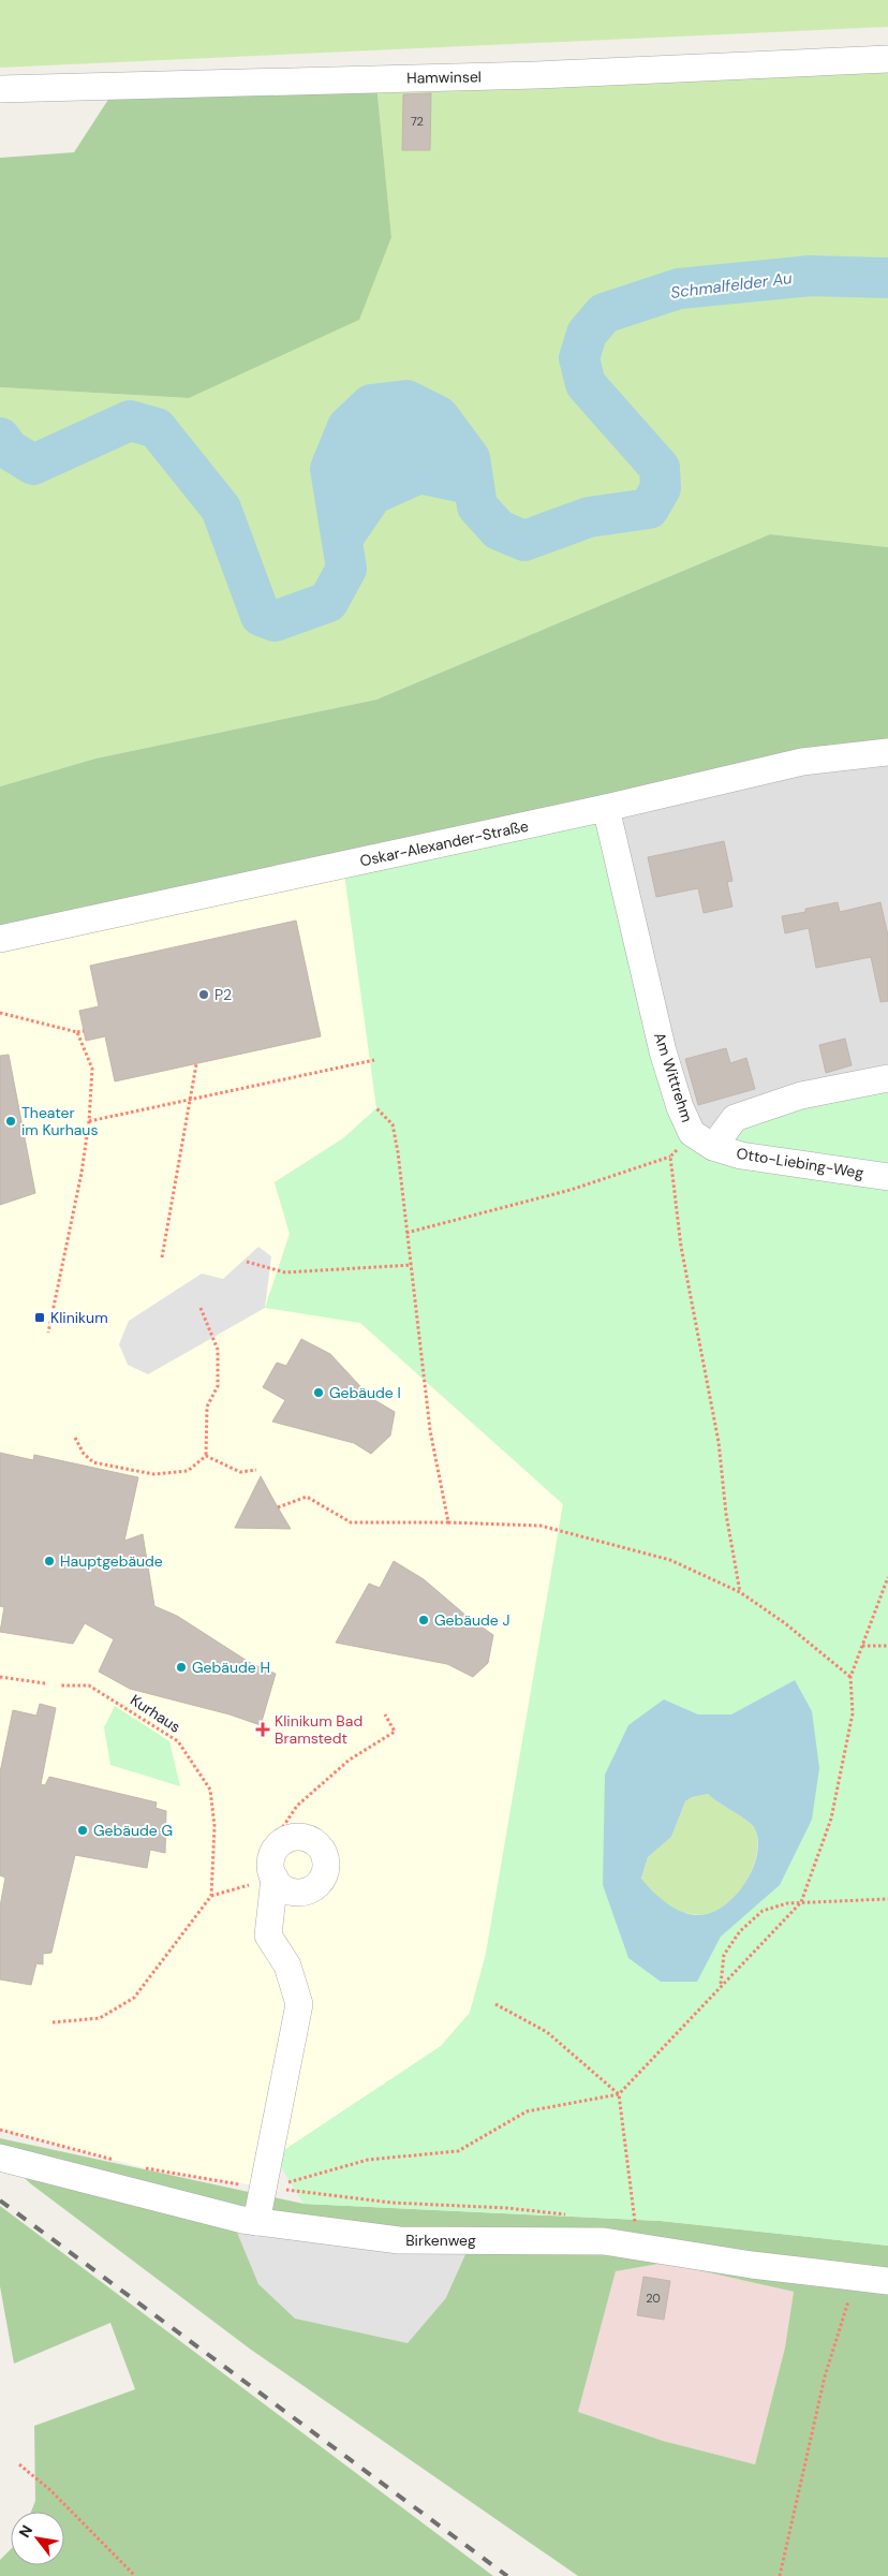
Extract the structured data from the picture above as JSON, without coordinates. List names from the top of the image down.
{
  "streets": {
    "street": [
      "Hamwinsel",
      "Oskar-Alexander-Straße",
      "Am Wittrehm",
      "Otto-Liebing-Weg",
      "Birkenweg"
    ],
    "path": ["Kurhaus"]
  },
  "crossings": [
    ["Oskar-Alexander-Straße", "Am Wittrehm"],
    ["Am Wittrehm", "Otto-Liebing-Weg"]
  ],
  "water": ["Schmalfelder Au"],
  "places": {
    "other": [
      "P2",
      "Theater im Kurhaus",
      "Gebäude I",
      "Hauptgebäude",
      "Gebäude J",
      "Gebäude H",
      "Gebäude G"
    ],
    "transit": ["Klinikum"],
    "health": ["Klinikum Bad Bramstedt"]
  },
  "house_numbers": ["72", "20"],
  "north": "top left"
}
